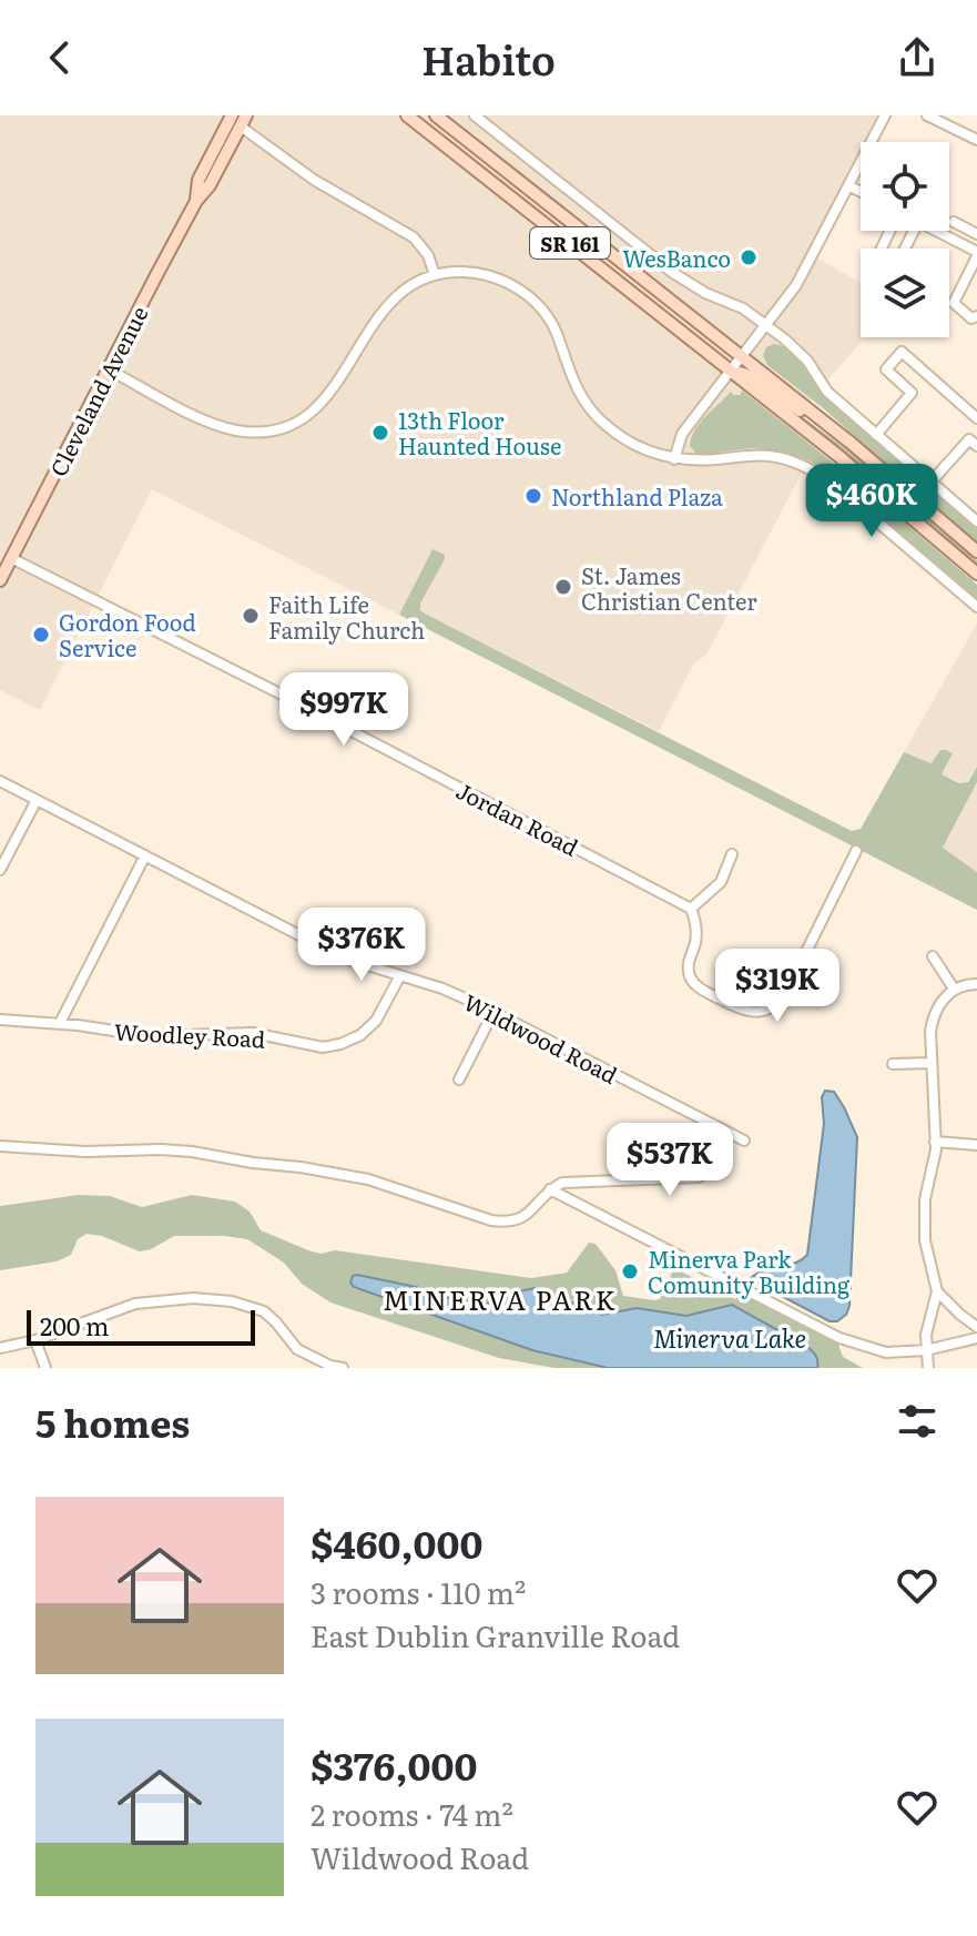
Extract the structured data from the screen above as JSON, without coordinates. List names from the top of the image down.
{
  "streets": {
    "main road": ["SR 161", "Cleveland Avenue"],
    "street": ["Jordan Road", "Woodley Road", "Wildwood Road"]
  },
  "crossings": [
    ["Cleveland Avenue", "Jordan Road"],
    ["Woodley Road", "Wildwood Road"]
  ],
  "districts": ["MINERVA PARK"],
  "water": ["Minerva Lake"],
  "places": [
    "WesBanco",
    "13th Floor Haunted House",
    "Northland Plaza",
    "St. James Christian Center",
    "Faith Life Family Church",
    "Gordon Food Service",
    "Minerva Park Comunity Building"
  ],
  "scale_bar": "200 m",
  "page": {
    "header": "Habito",
    "price": [
      "$460K",
      "$997K",
      "$376K",
      "$319K",
      "$537K"
    ],
    "scale": "200 m",
    "heading": "5 homes",
    "list": [
      {
        "name": "$460,000",
        "note": "3 rooms · 110 m² · East Dublin Granville Road"
      },
      {
        "name": "$376,000",
        "note": "2 rooms · 74 m² · Wildwood Road"
      }
    ]
  }
}
